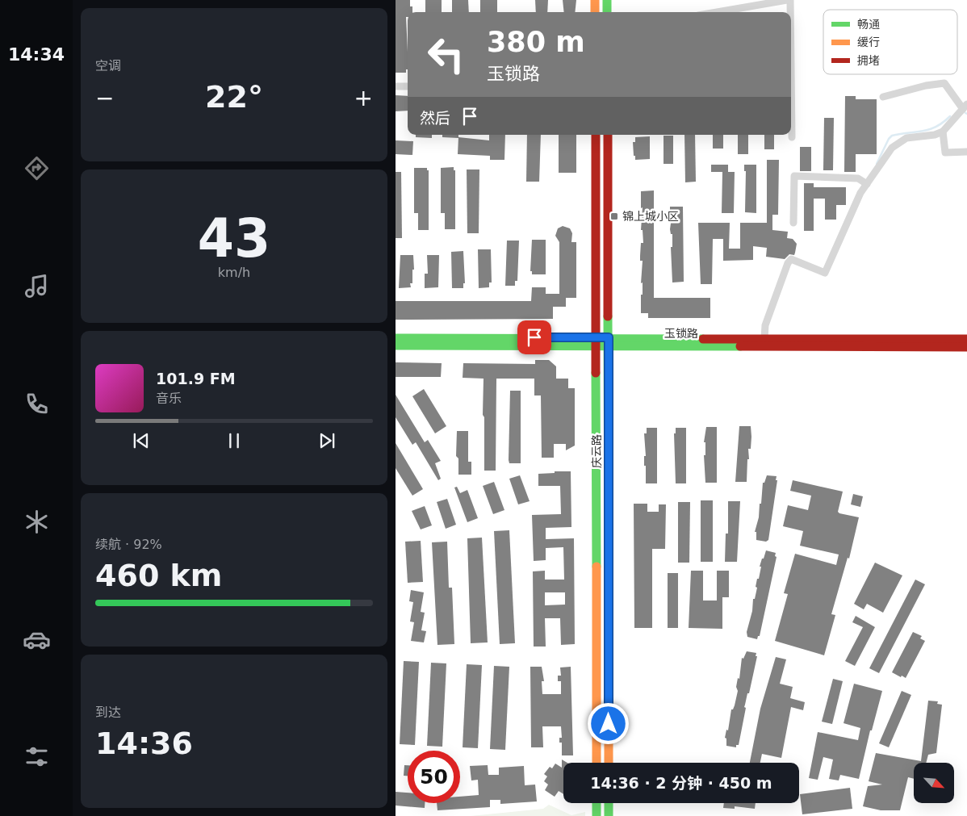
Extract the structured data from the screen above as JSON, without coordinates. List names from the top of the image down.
{
  "streets": {
    "main road": ["玉锁路", "庆云路"]
  },
  "crossings": [
    ["玉锁路", "庆云路"]
  ],
  "places": {
    "transit": ["锦上城小区"]
  },
  "legend": ["畅通", "缓行", "拥堵"],
  "north": "bottom right",
  "page": {
    "tabs": "14:34",
    "tile": [
      "空调",
      ["43", "km/h"],
      ["续航 · 92%", "460 km"],
      ["到达", "14:36"]
    ],
    "turn": ["380 m", "玉锁路"],
    "heat": ["−", "22°", "+"],
    "then": "然后",
    "song": ["101.9 FM", "音乐"],
    "limit": "50",
    "trip": "14:36 · 2 分钟 · 450 m"
  }
}
